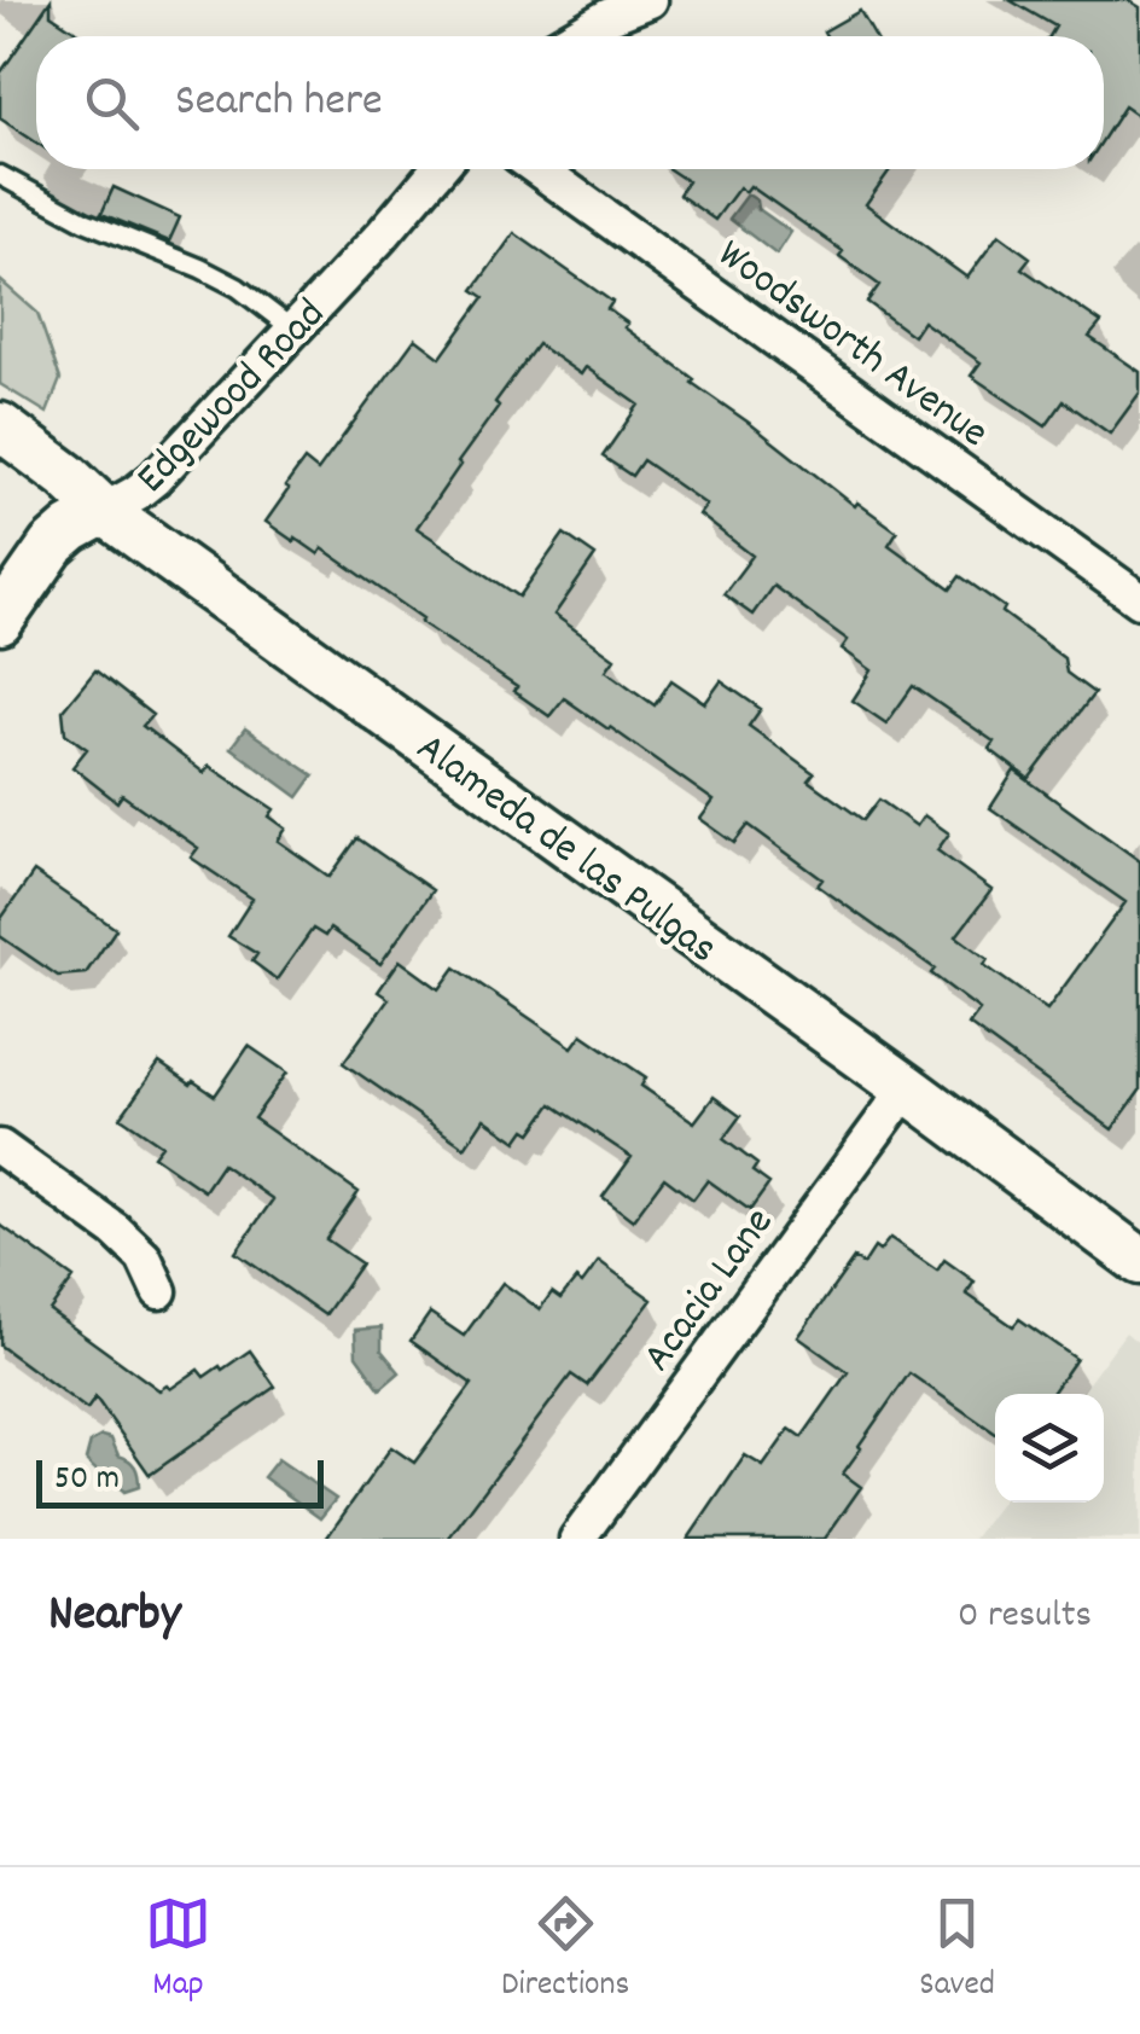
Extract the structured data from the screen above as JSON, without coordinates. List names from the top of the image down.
{
  "streets": {
    "main road": ["Edgewood Road", "Alameda de las Pulgas"],
    "street": ["Woodsworth Avenue", "Acacia Lane"]
  },
  "crossings": [
    ["Edgewood Road", "Alameda de las Pulgas"],
    ["Alameda de las Pulgas", "Acacia Lane"]
  ],
  "scale_bar": "50 m",
  "page": {
    "search": "Search here",
    "scale": "50 m",
    "heading": ["Nearby", "0 results"],
    "nav": ["Map", "Directions", "Saved"]
  }
}
